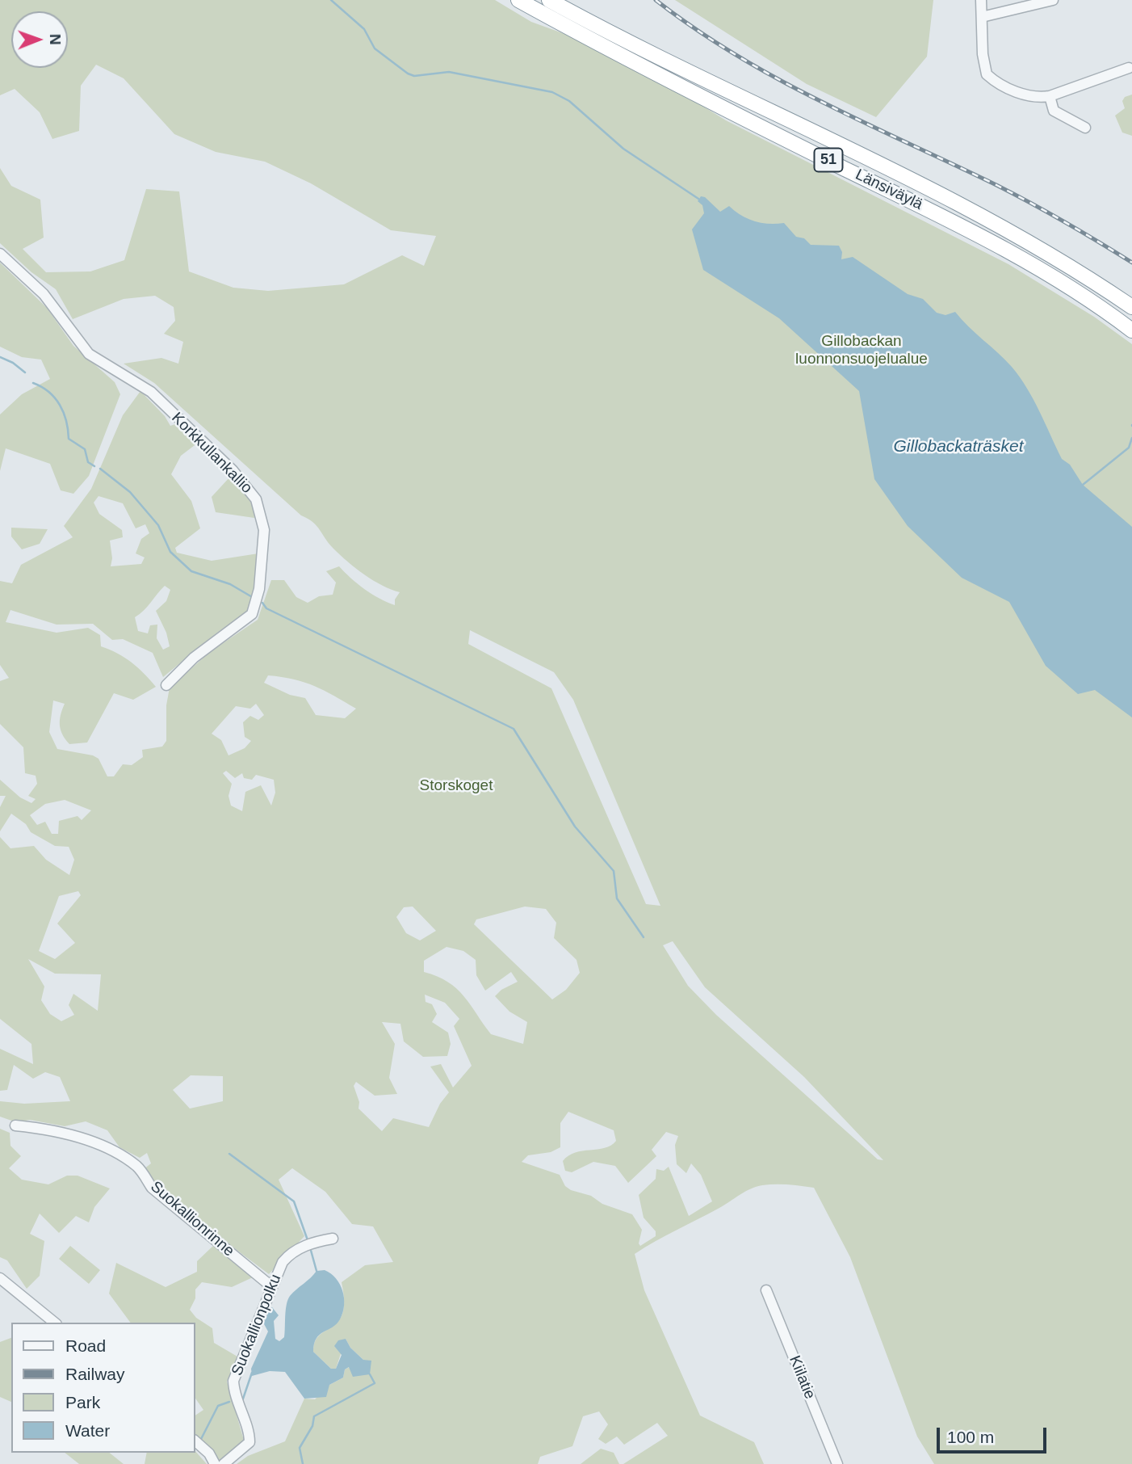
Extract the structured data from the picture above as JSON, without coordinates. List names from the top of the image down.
{
  "streets": {
    "highway": ["51", "Länsiväylä"],
    "street": [
      "Korkkullankallio",
      "Suokallionrinne",
      "Suokallionpolku",
      "Kiilatie"
    ]
  },
  "crossings": [
    ["Suokallionrinne", "Suokallionpolku"]
  ],
  "water": ["Gillobackaträsket"],
  "parks": ["Gillobackan luonnonsuojelualue", "Storskoget"],
  "legend": [
    "Road",
    "Railway",
    "Park",
    "Water"
  ],
  "scale_bar": "100 m",
  "north": "right"
}
